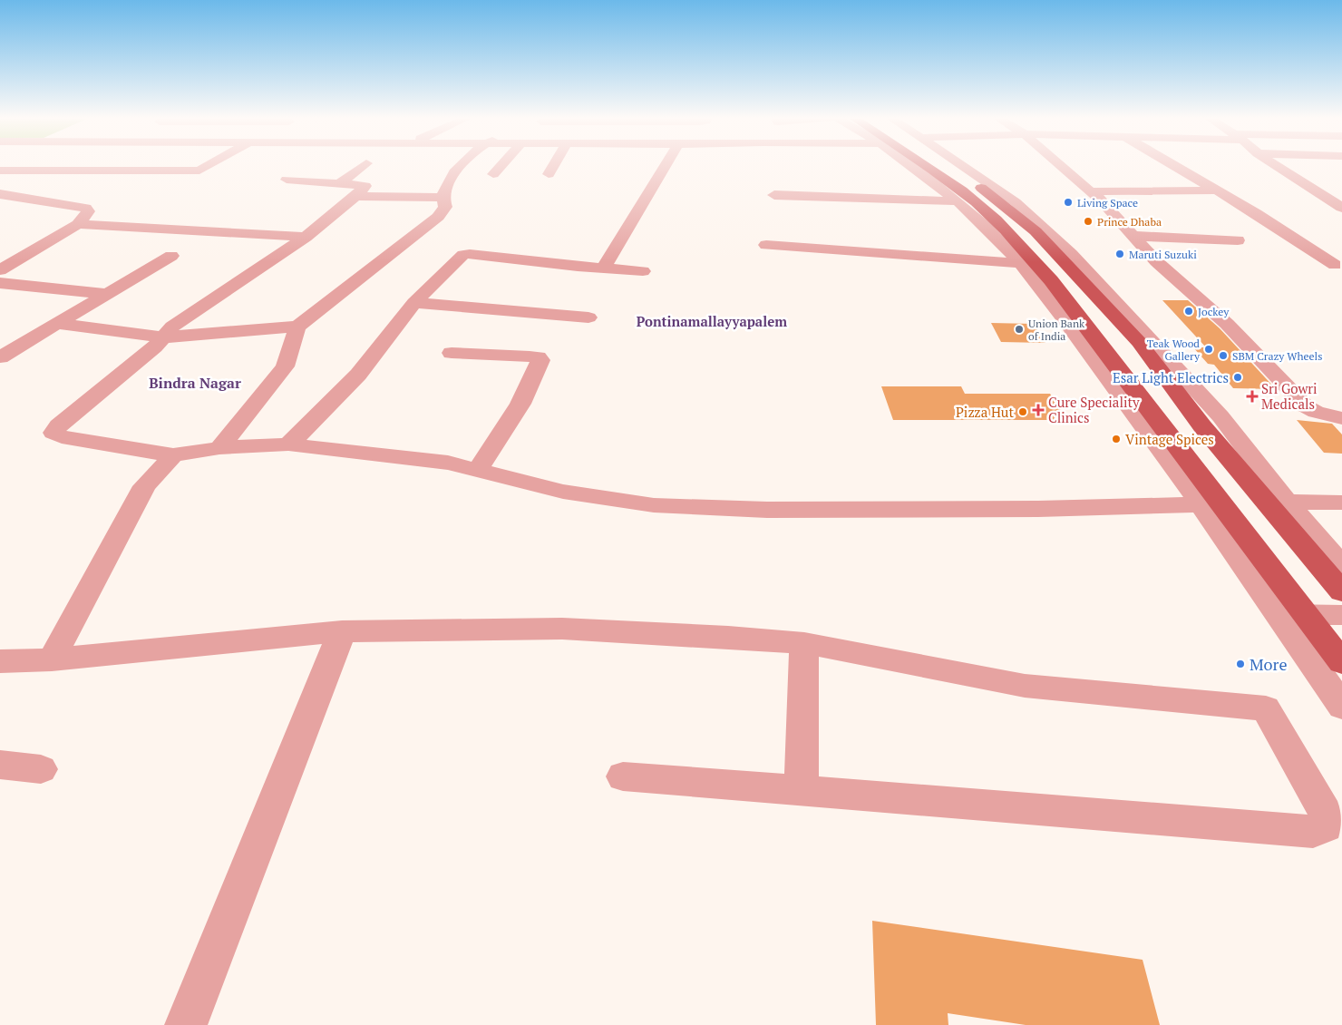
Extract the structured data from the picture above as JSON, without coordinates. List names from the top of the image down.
{
  "districts": ["Pontinamallayyapalem", "Bindra Nagar"],
  "places": {
    "other": [
      "Living Space",
      "Prince Dhaba",
      "Maruti Suzuki",
      "Jockey",
      "Union Bank of India",
      "Teak Wood Gallery",
      "SBM Crazy Wheels",
      "Esar Light Electrics",
      "Pizza Hut",
      "Vintage Spices",
      "More"
    ],
    "health": ["Sri Gowri Medicals", "Cure Speciality Clinics"]
  }
}
